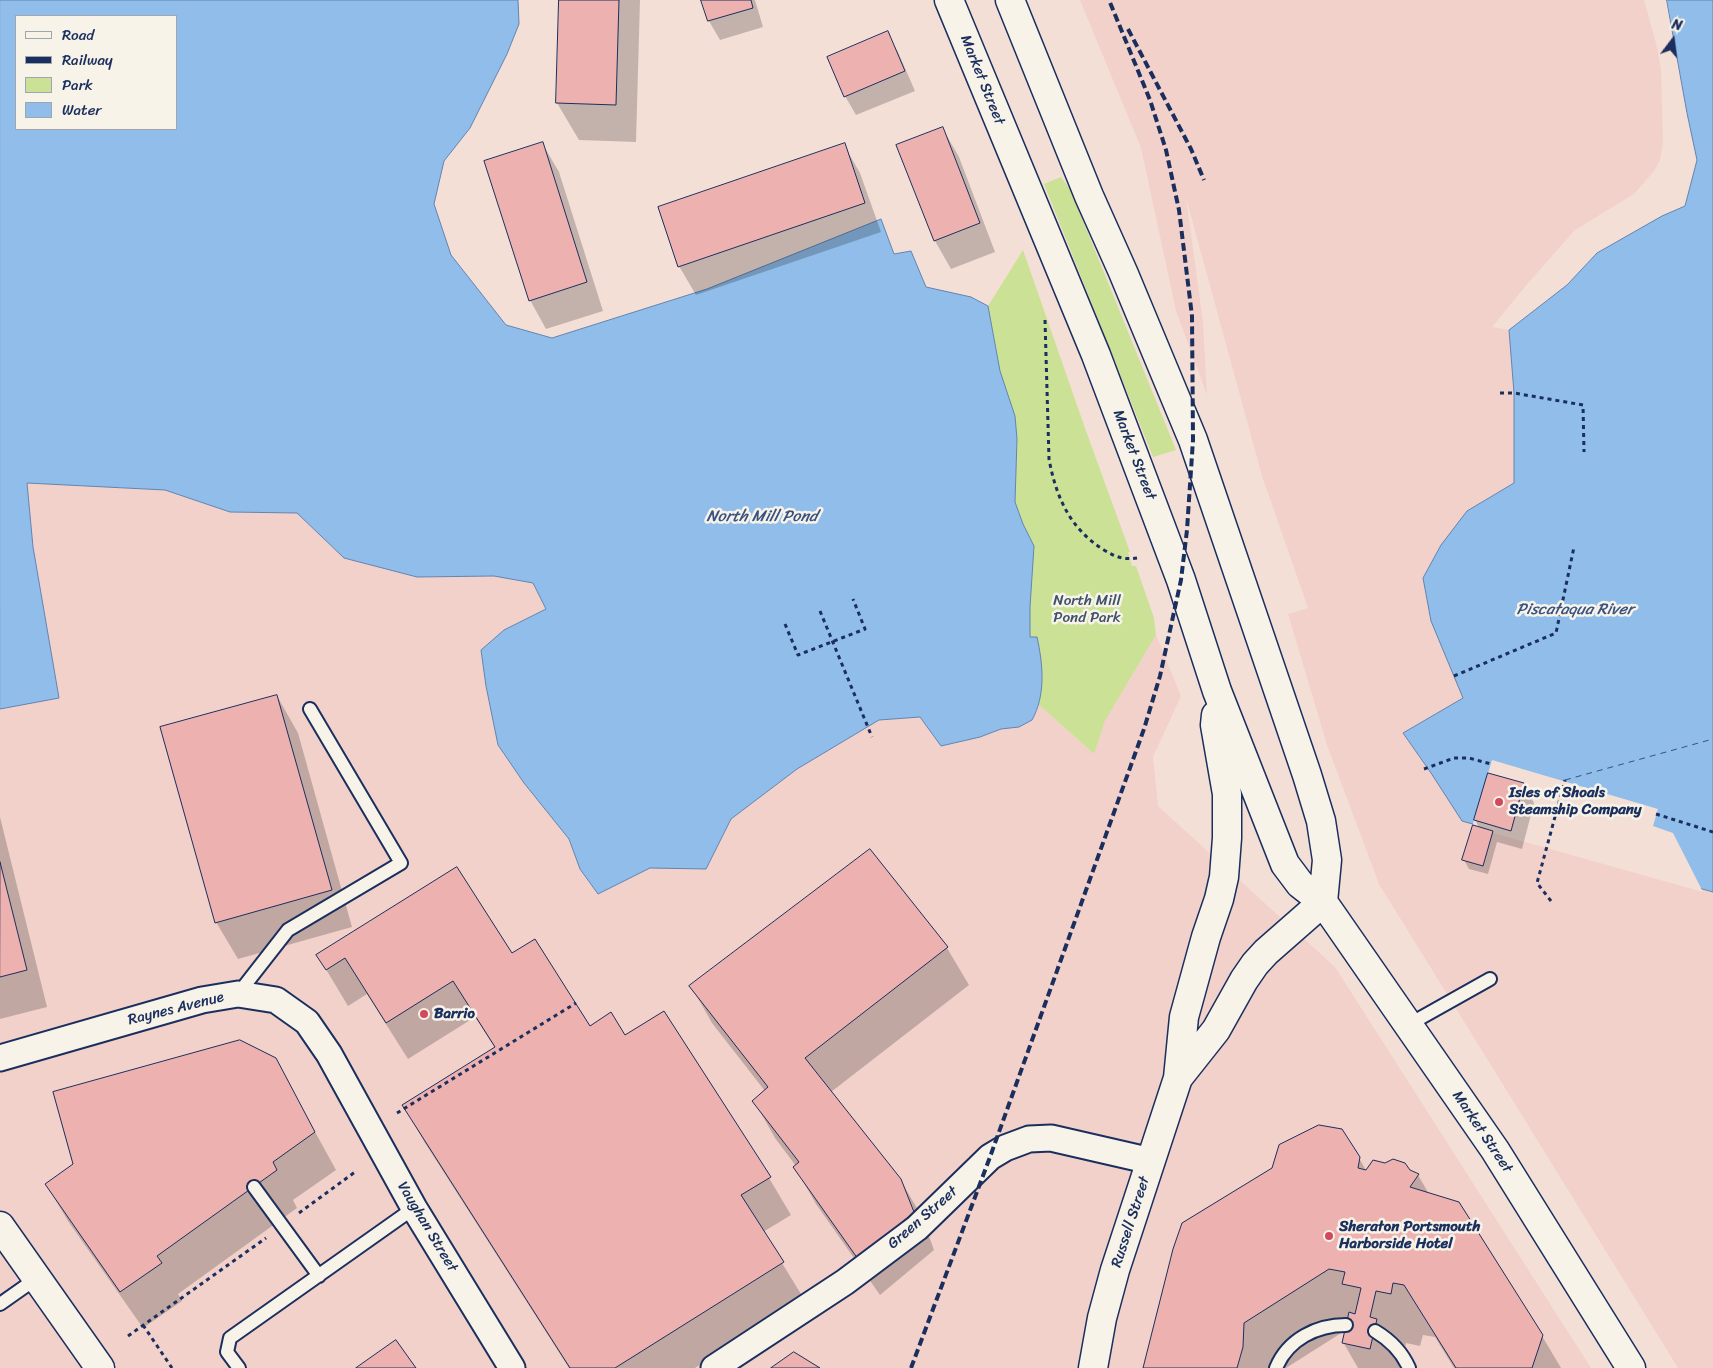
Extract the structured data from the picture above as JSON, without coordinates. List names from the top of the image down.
{
  "streets": {
    "main road": ["Market Street", "Russell Street"],
    "street": ["Raynes Avenue", "Green Street", "Vaughan Street"]
  },
  "crossings": [
    ["Raynes Avenue", "Vaughan Street"],
    ["Green Street", "Russell Street"]
  ],
  "water": ["North Mill Pond", "Piscataqua River"],
  "parks": ["North Mill Pond Park"],
  "places": ["Isles of Shoals Steamship Company", "Barrio", "Sheraton Portsmouth Harborside Hotel"],
  "legend": [
    "Road",
    "Railway",
    "Park",
    "Water"
  ],
  "north": "top"
}
